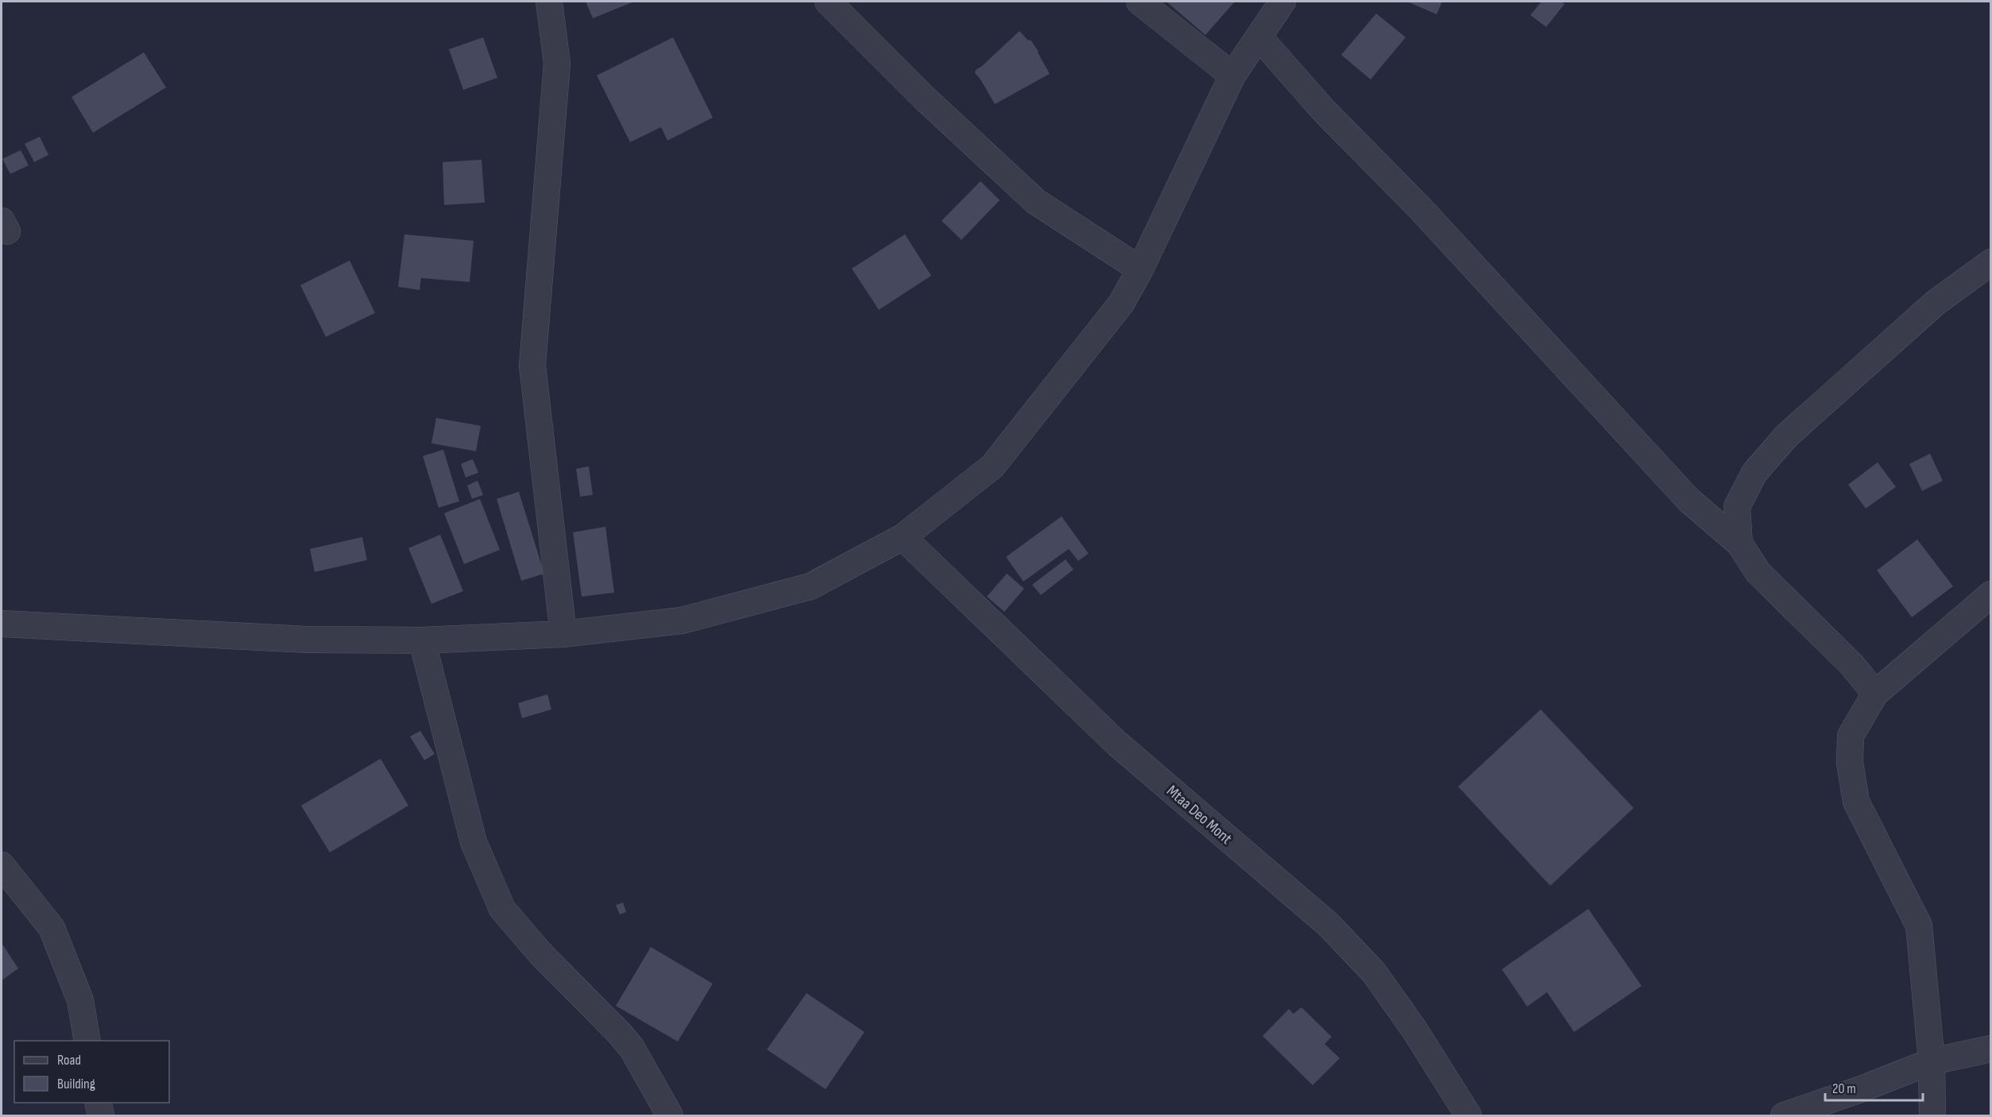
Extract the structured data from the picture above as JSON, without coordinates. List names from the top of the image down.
{
  "streets": {
    "street": ["Mtaa Deo Mont"]
  },
  "legend": ["Road", "Building"],
  "scale_bar": "20 m"
}
